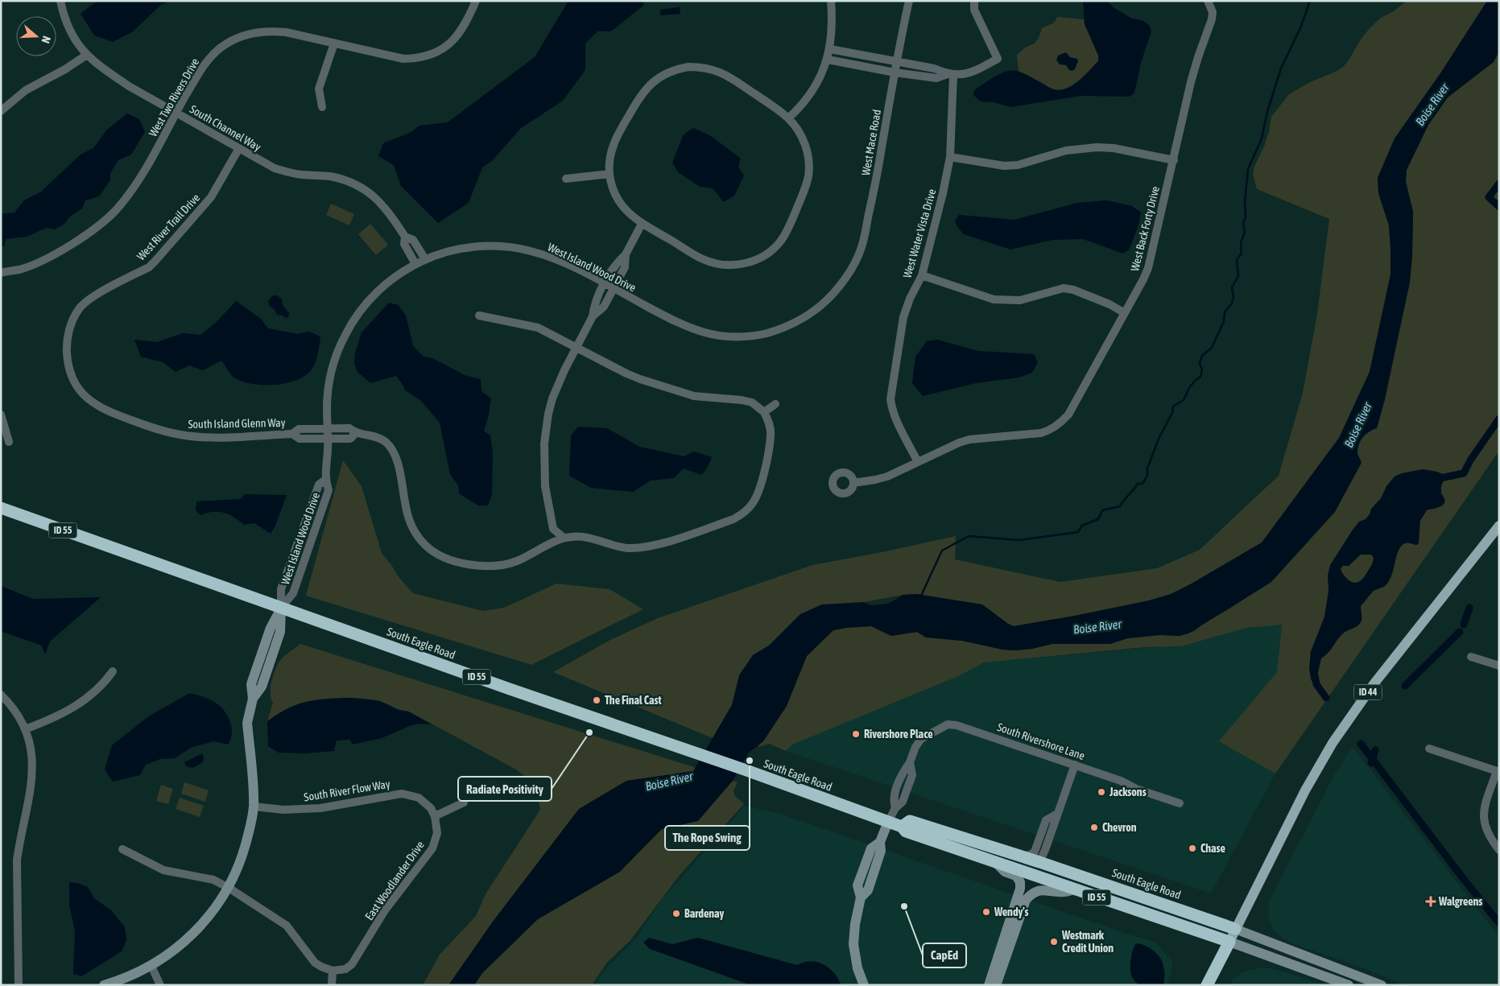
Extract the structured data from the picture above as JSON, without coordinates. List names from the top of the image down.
{
  "streets": {
    "highway": ["ID 55", "South Eagle Road", "ID 44"],
    "street": [
      "West Two Rivers Drive",
      "South Channel Way",
      "West Mace Road",
      "West River Trail Drive",
      "West Back Forty Drive",
      "West Water Vista Drive",
      "West Island Wood Drive",
      "South Island Glenn Way",
      "South Rivershore Lane",
      "South River Flow Way",
      "East Woodlander Drive"
    ]
  },
  "crossings": [
    ["West Two Rivers Drive", "South Channel Way"],
    ["South Channel Way", "West River Trail Drive"],
    ["South Channel Way", "West Island Wood Drive"],
    ["West Mace Road", "West Island Wood Drive"],
    ["West River Trail Drive", "South Island Glenn Way"],
    ["West Back Forty Drive", "West Water Vista Drive"],
    ["West Island Wood Drive", "South Island Glenn Way"],
    ["West Island Wood Drive", "South Eagle Road"],
    ["South Eagle Road", "ID 44"],
    ["South Eagle Road", "South Rivershore Lane"],
    ["South River Flow Way", "East Woodlander Drive"]
  ],
  "water": ["Boise River"],
  "places": {
    "other": [
      "The Final Cast",
      "Radiate Positivity",
      "Rivershore Place",
      "The Rope Swing",
      "Jacksons",
      "Chevron",
      "Chase",
      "CapEd",
      "Wendy's",
      "Bardenay",
      "Westmark Credit Union"
    ],
    "health": ["Walgreens"]
  },
  "north": "right"
}
